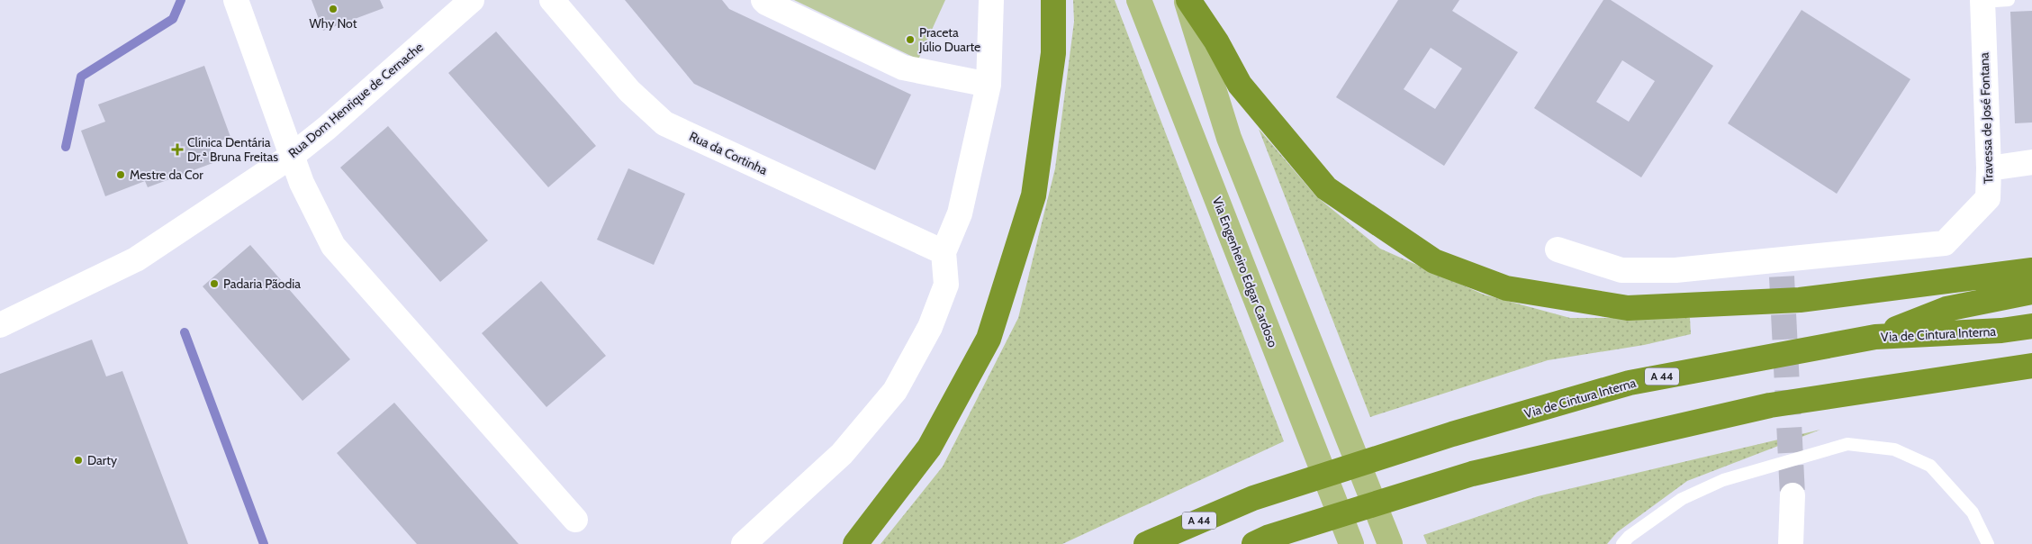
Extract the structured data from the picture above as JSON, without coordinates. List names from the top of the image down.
{
  "streets": {
    "highway": ["Via de Cintura Interna", "A 44"],
    "main road": ["Via Engenheiro Edgar Cardoso"],
    "street": ["Rua Dom Henrique de Cernache", "Travessa de José Fontana", "Rua da Cortinha"]
  },
  "places": {
    "other": [
      "Why Not",
      "Praceta Júlio Duarte",
      "Mestre da Cor",
      "Padaria Pãodia",
      "Darty"
    ],
    "health": ["Clínica Dentária Dr.ª Bruna Freitas"]
  }
}
